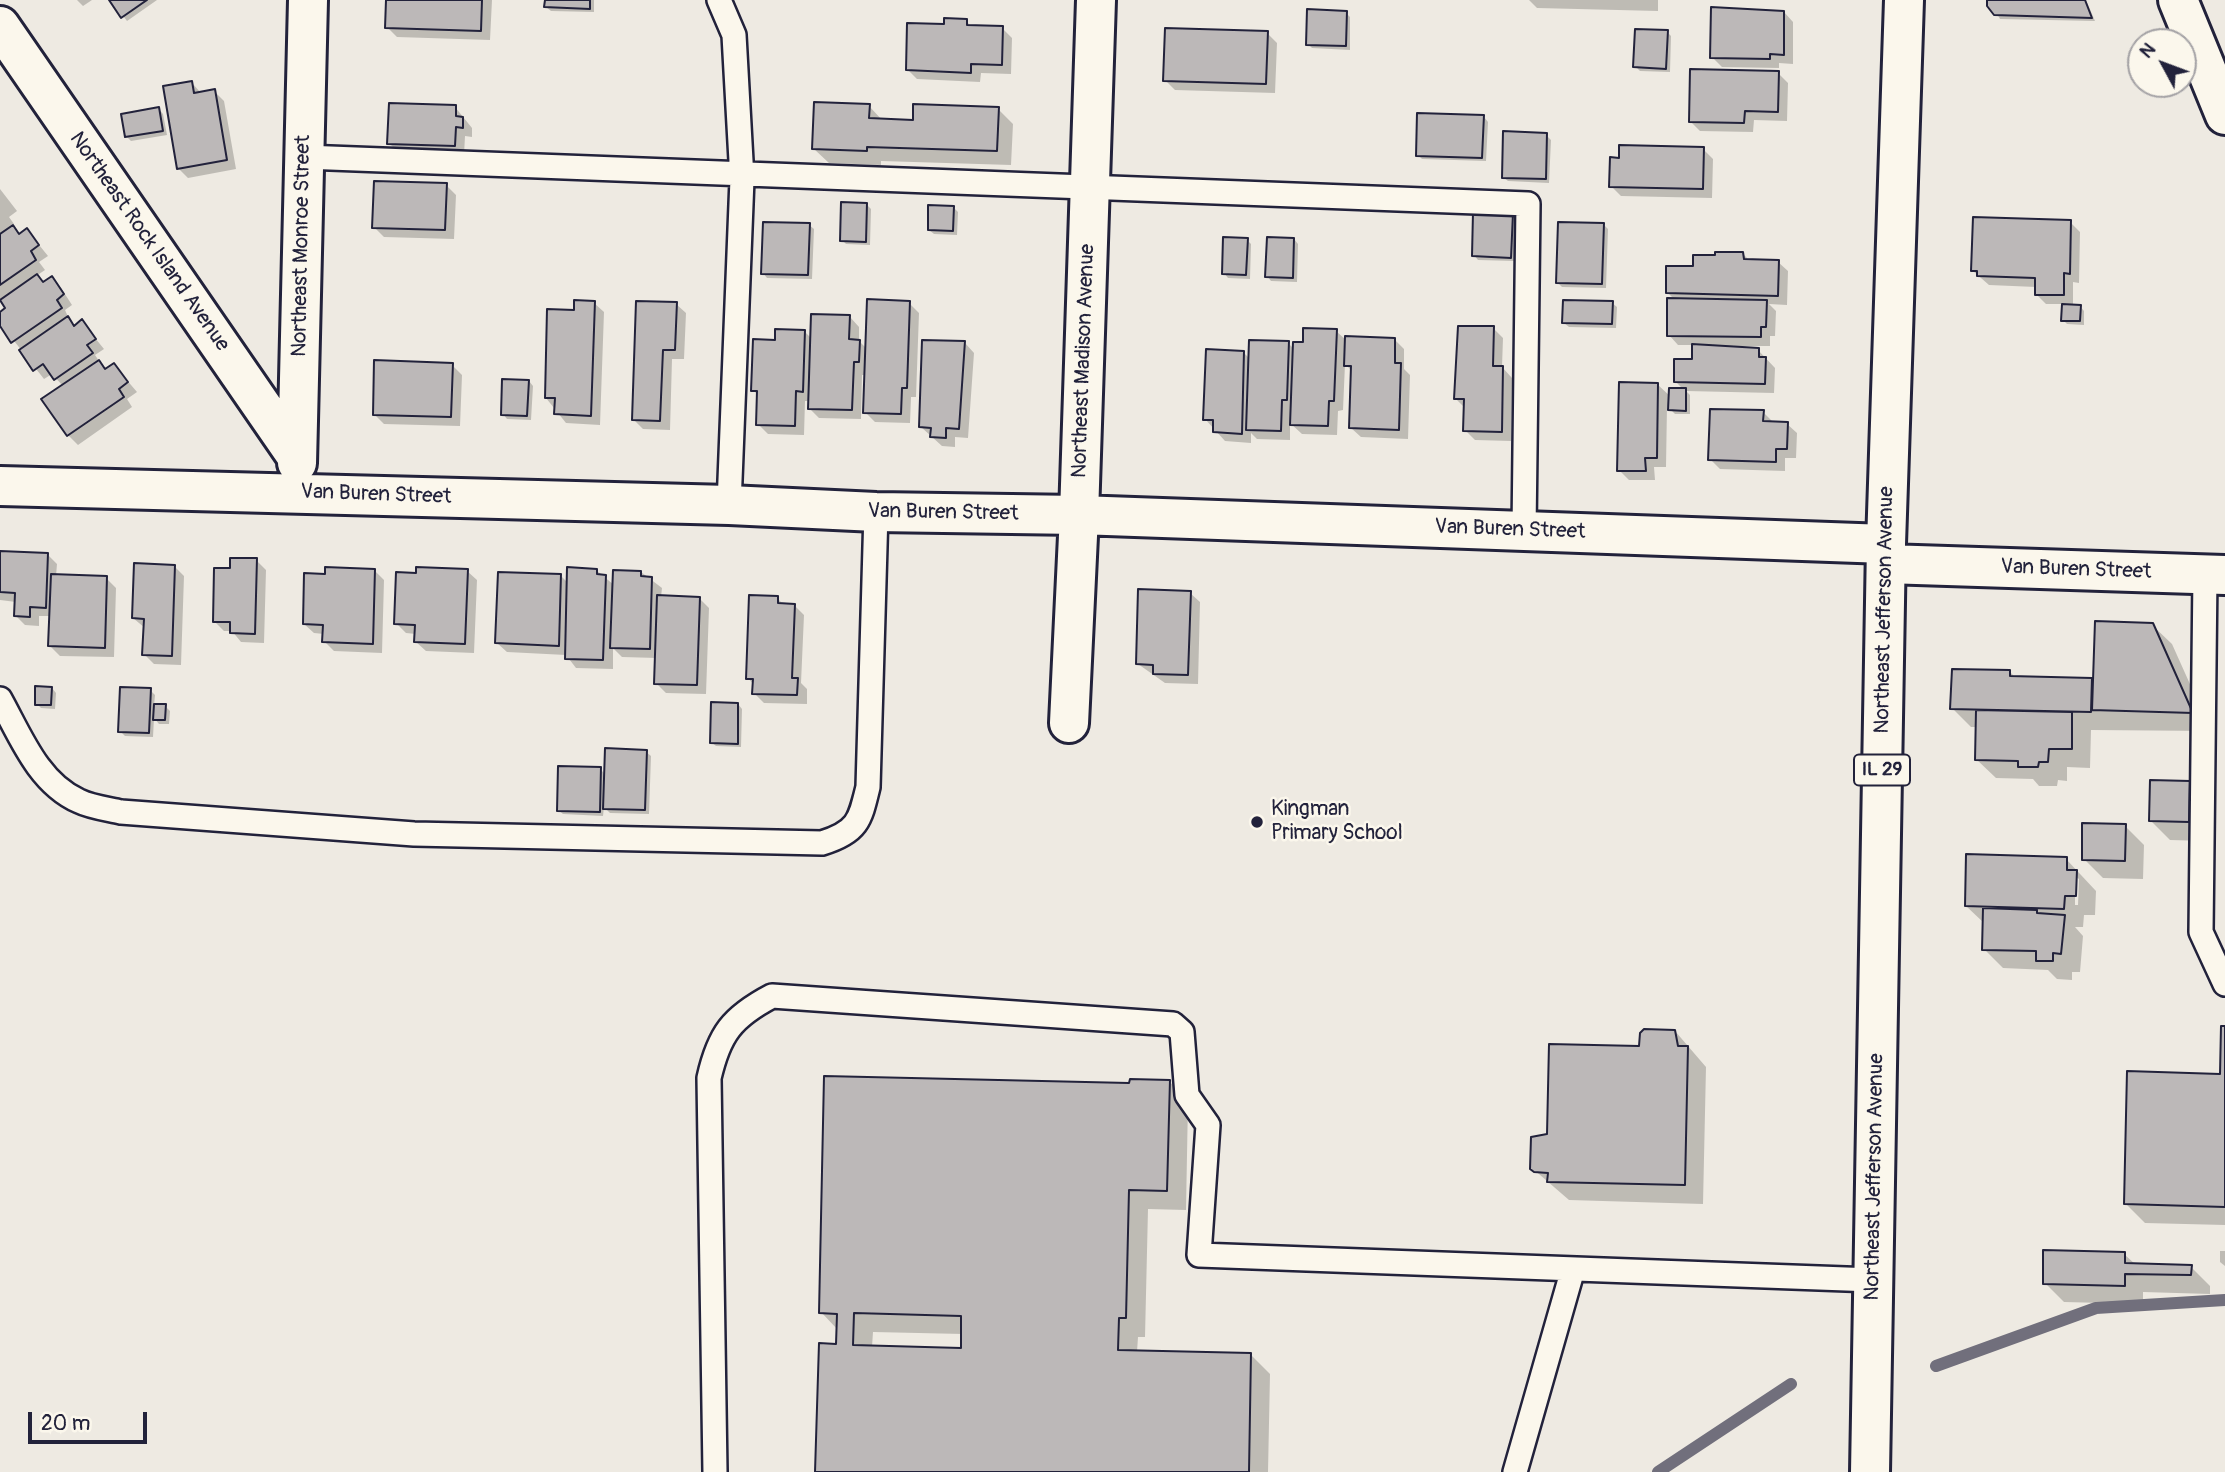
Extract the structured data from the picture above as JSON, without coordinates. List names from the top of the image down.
{
  "streets": {
    "street": [
      "Northeast Rock Island Avenue",
      "Northeast Monroe Street",
      "Northeast Madison Avenue",
      "Van Buren Street",
      "Northeast Jefferson Avenue",
      "IL 29"
    ]
  },
  "crossings": [
    ["Northeast Rock Island Avenue", "Northeast Monroe Street"],
    ["Northeast Rock Island Avenue", "Van Buren Street"],
    ["Northeast Monroe Street", "Van Buren Street"],
    ["Northeast Madison Avenue", "Van Buren Street"],
    ["Van Buren Street", "Northeast Jefferson Avenue"]
  ],
  "places": ["Kingman Primary School"],
  "scale_bar": "20 m",
  "north": "top left"
}
